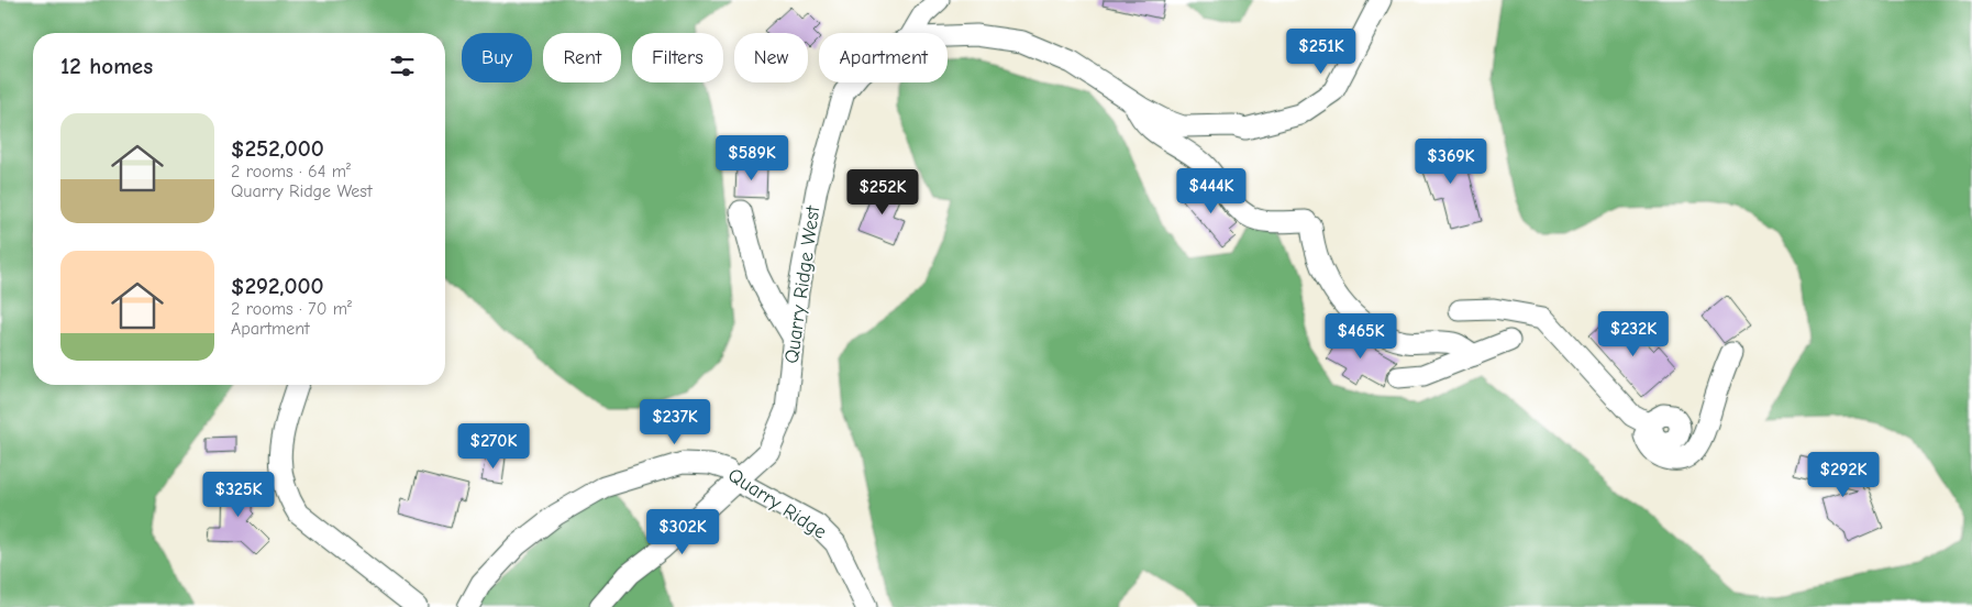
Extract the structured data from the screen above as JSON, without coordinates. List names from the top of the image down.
{
  "streets": {
    "street": ["Quarry Ridge West", "Quarry Ridge"]
  },
  "crossings": [
    ["Quarry Ridge West", "Quarry Ridge"]
  ],
  "page": {
    "price": [
      "$251K",
      "$589K",
      "$369K",
      "$444K",
      "$252K",
      "$232K",
      "$465K",
      "$237K",
      "$270K",
      "$292K",
      "$325K",
      "$302K"
    ],
    "chip": [
      "Buy",
      "Rent",
      "Filters",
      "New",
      "Apartment"
    ],
    "heading": "12 homes",
    "list": [
      {
        "name": "$252,000",
        "note": "2 rooms · 64 m² · Quarry Ridge West"
      },
      {
        "name": "$292,000",
        "note": "2 rooms · 70 m² · Apartment"
      }
    ]
  }
}
